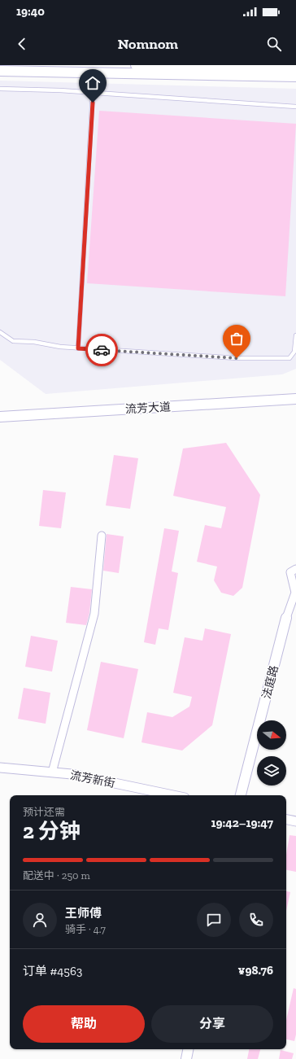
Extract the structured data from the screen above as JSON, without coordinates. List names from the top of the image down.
{
  "streets": {
    "main road": ["流芳大道", "法庭路"],
    "street": ["流芳新街"]
  },
  "north": "right",
  "page": {
    "status": "19:40",
    "header": "Nomnom",
    "heading": ["2 分钟", "预计还需", "19:42–19:47"],
    "panel": [
      "王师傅",
      "骑手 · 4.7",
      "订单 #4563",
      "¥98.76"
    ],
    "bar": "配送中 · 250 m",
    "buttons": ["帮助", "分享"]
  }
}
